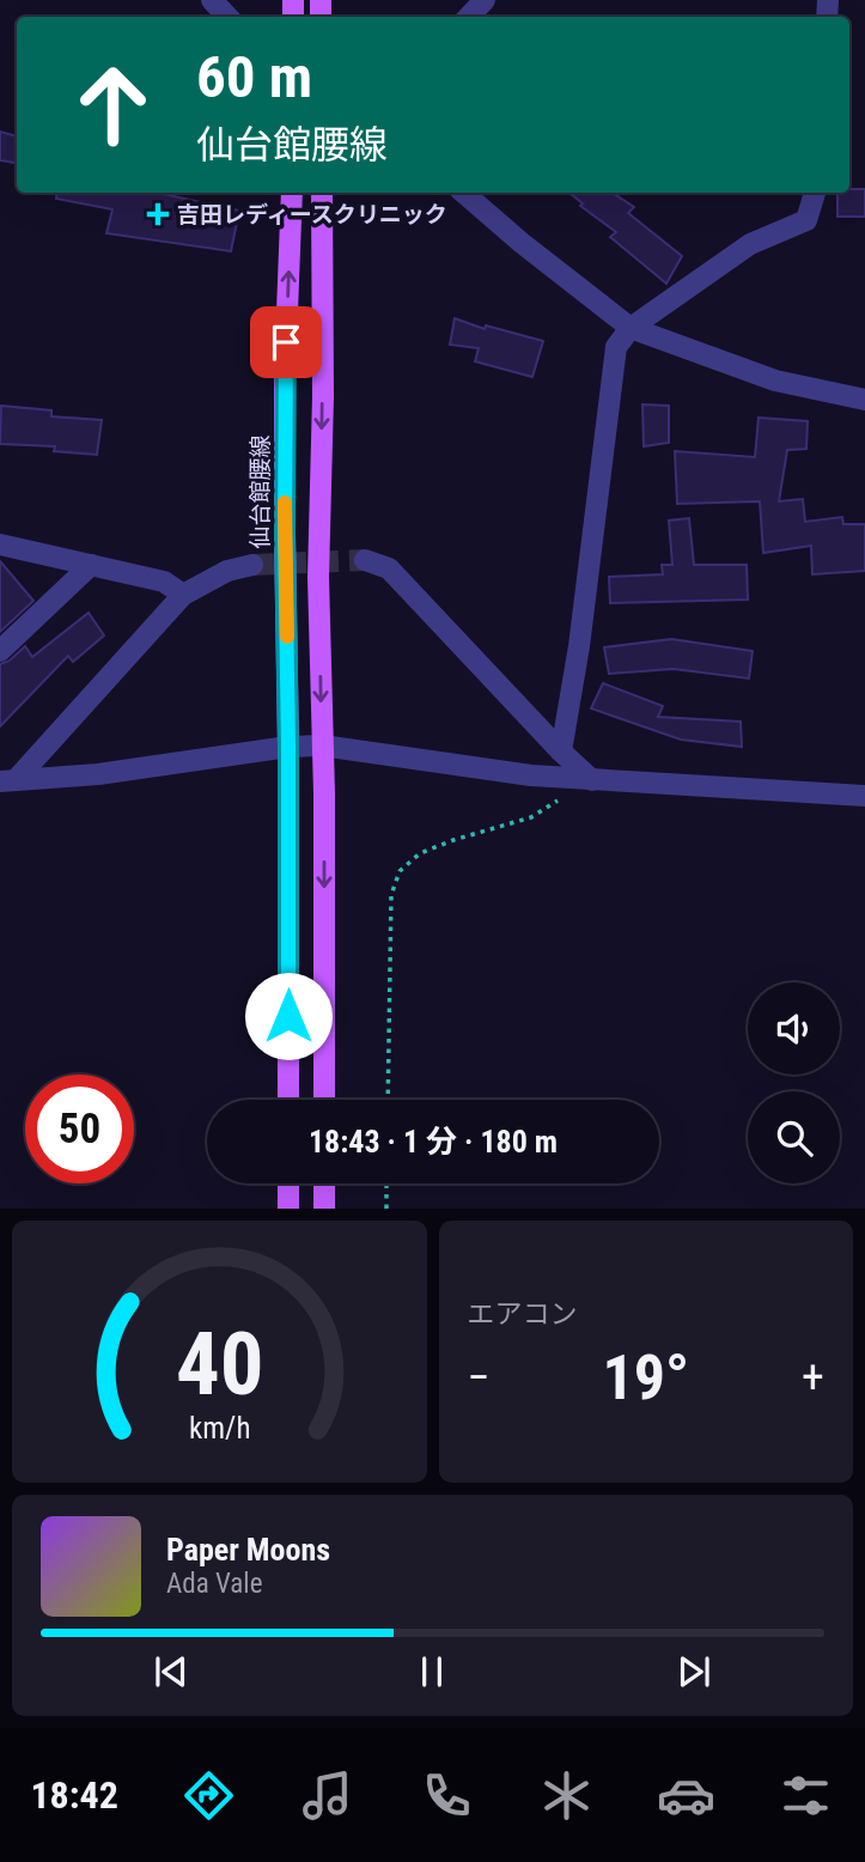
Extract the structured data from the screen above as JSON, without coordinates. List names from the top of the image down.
{
  "streets": {
    "main road": ["仙台館腰線"]
  },
  "places": {
    "health": ["吉田レディースクリニック"]
  },
  "page": {
    "turn": ["60 m", "仙台館腰線"],
    "limit": "50",
    "trip": "18:43 · 1 分 · 180 m",
    "tile": "エアコン",
    "heat": ["−", "19°", "+"],
    "song": ["Paper Moons", "Ada Vale"],
    "tabs": "18:42",
    "gauge": ["40", "km/h"]
  }
}
